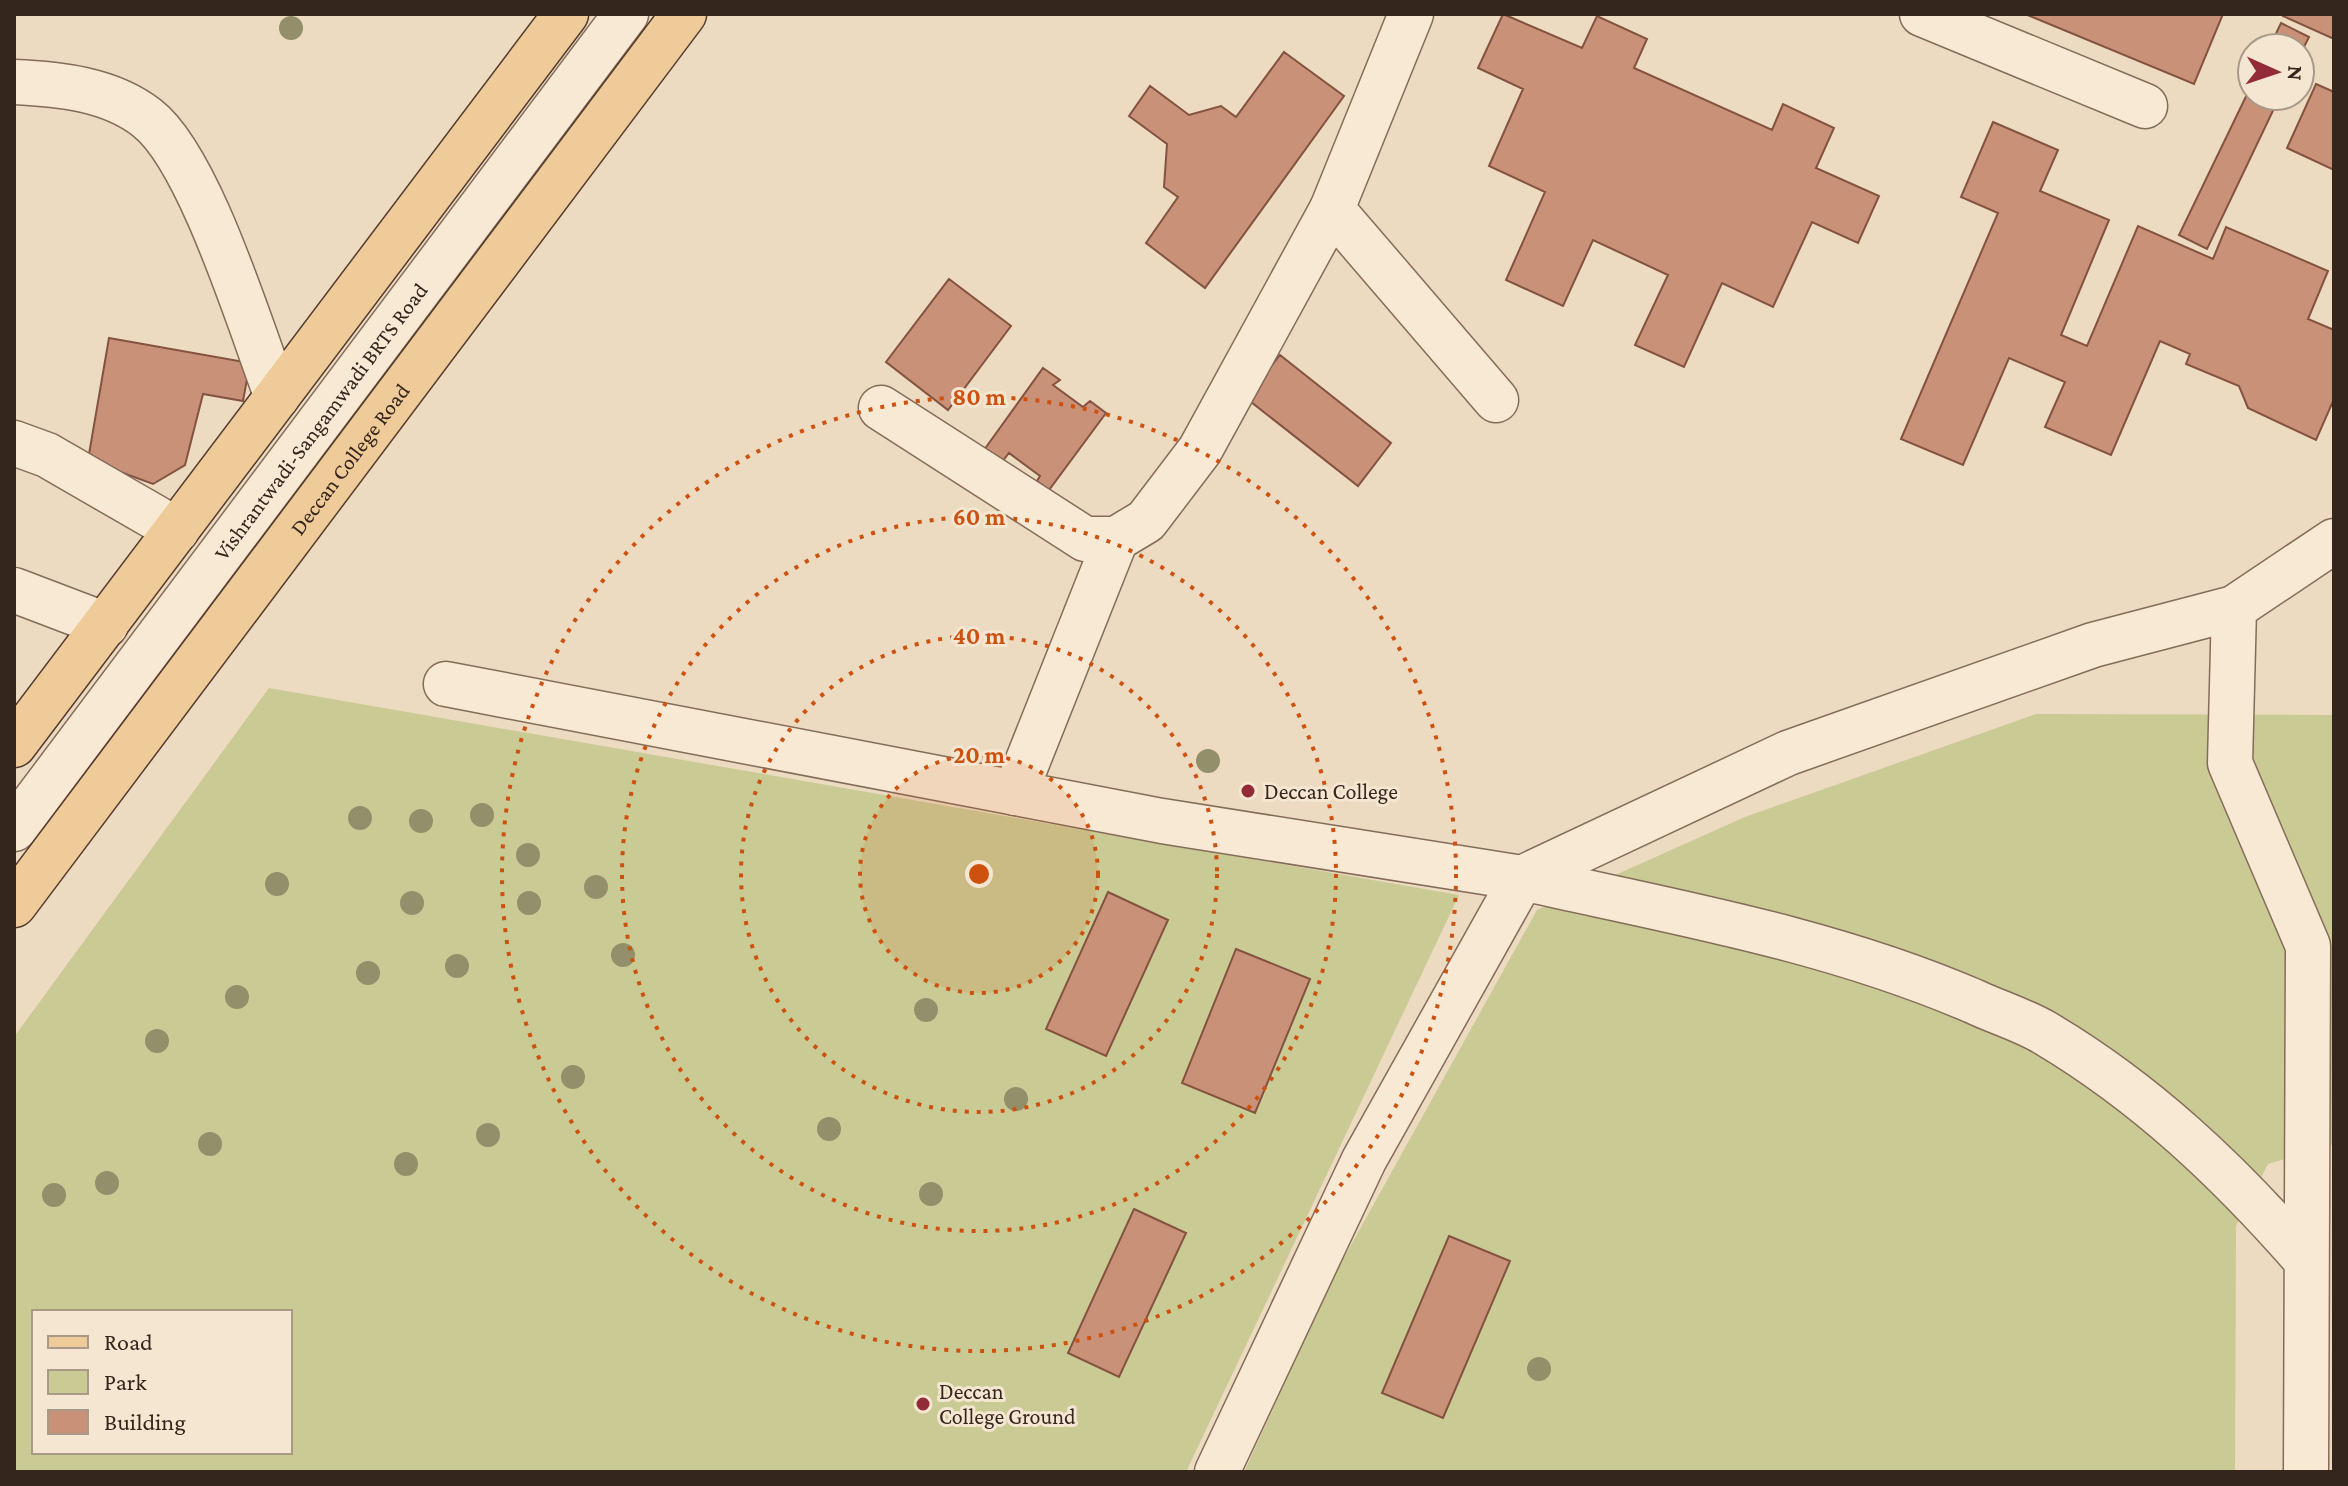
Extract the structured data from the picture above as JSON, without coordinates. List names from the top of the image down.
{
  "streets": {
    "main road": ["Deccan College Road"],
    "street": ["Vishrantwadi-Sangamwadi BRTS Road"]
  },
  "places": ["Deccan College", "Deccan College Ground"],
  "legend": ["Road", "Park", "Building"],
  "north": "right",
  "rings": [
    "80 m",
    "60 m",
    "40 m",
    "20 m"
  ]
}
